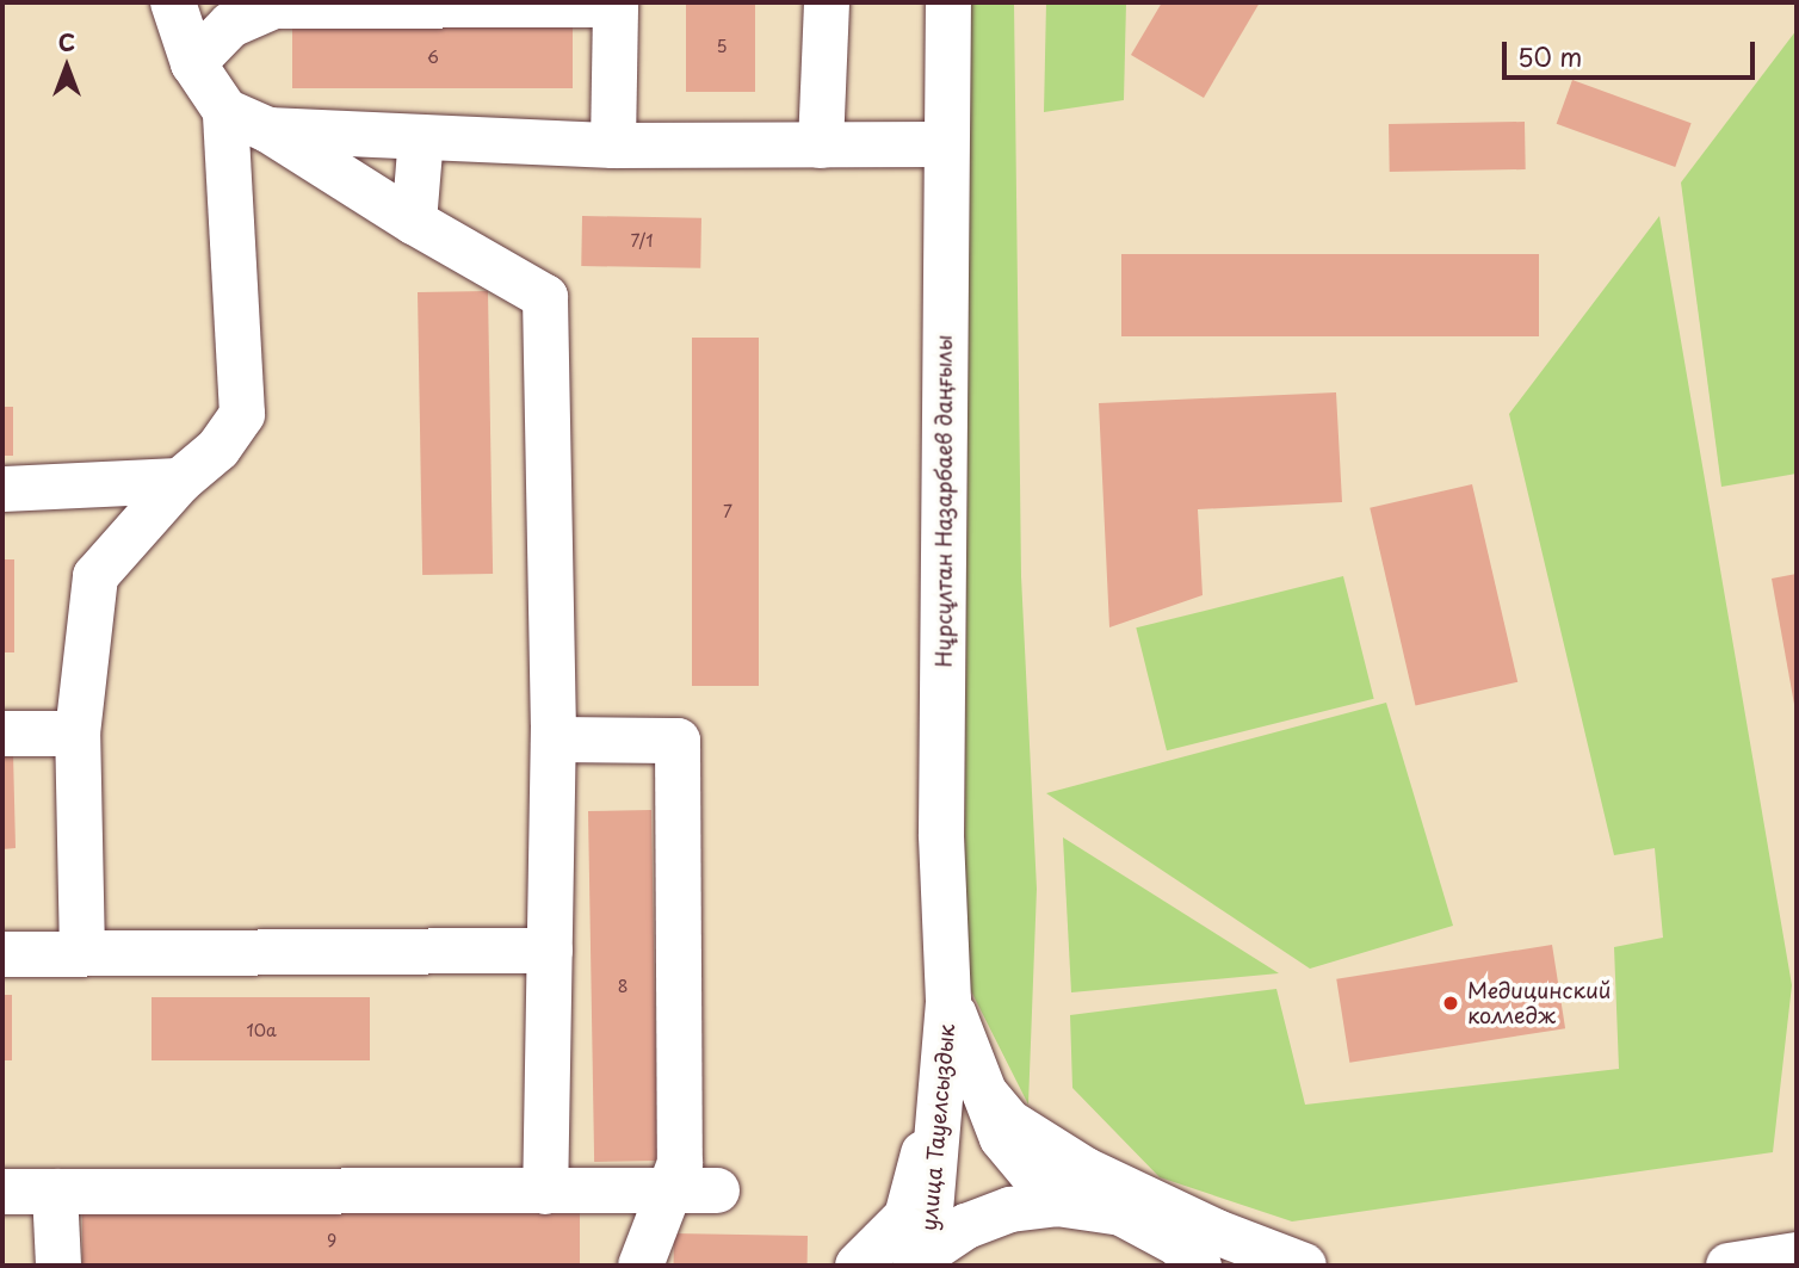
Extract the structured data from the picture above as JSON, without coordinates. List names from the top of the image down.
{
  "streets": {
    "street": ["Нұрсұлтан Назарбаев даңғылы", "улица Тауелсыздык"]
  },
  "crossings": [
    ["Нұрсұлтан Назарбаев даңғылы", "улица Тауелсыздык"]
  ],
  "places": ["Медицинский колледж"],
  "house_numbers": [
    "5",
    "6",
    "7/1",
    "7",
    "8",
    "10а",
    "9"
  ],
  "scale_bar": "50 m",
  "north": "top"
}
